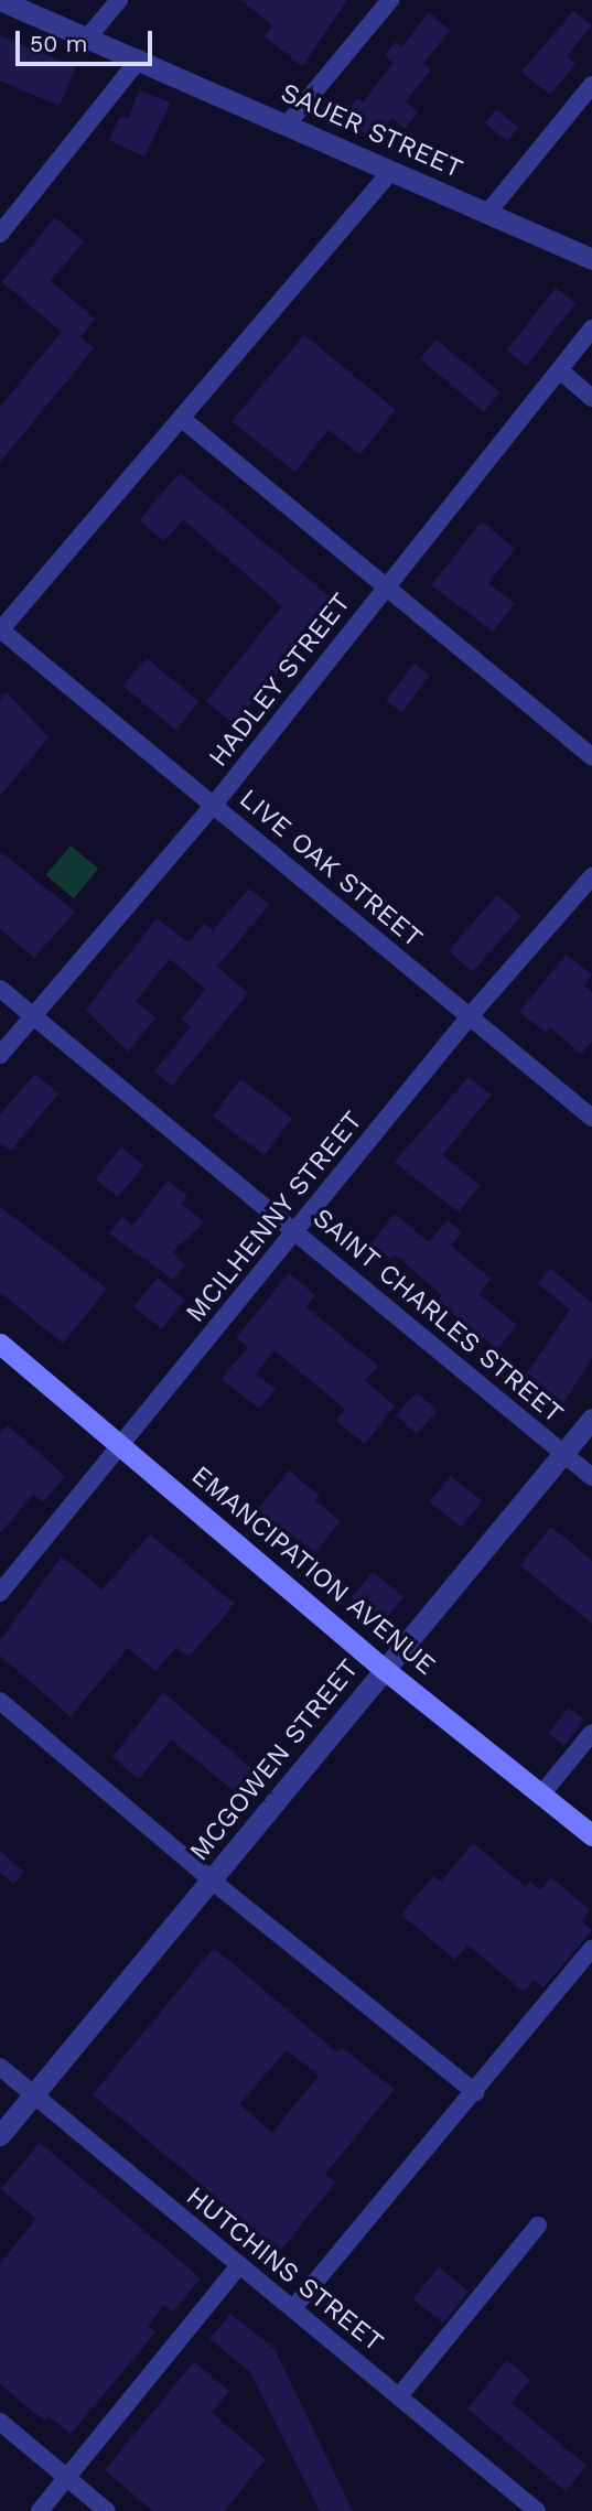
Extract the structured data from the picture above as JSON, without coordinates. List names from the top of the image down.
{
  "streets": {
    "main road": ["EMANCIPATION AVENUE"],
    "street": [
      "SAUER STREET",
      "HADLEY STREET",
      "LIVE OAK STREET",
      "MCILHENNY STREET",
      "SAINT CHARLES STREET",
      "MCGOWEN STREET",
      "HUTCHINS STREET"
    ]
  },
  "crossings": [
    ["HADLEY STREET", "LIVE OAK STREET"],
    ["HADLEY STREET", "SAINT CHARLES STREET"],
    ["LIVE OAK STREET", "MCILHENNY STREET"],
    ["MCILHENNY STREET", "SAINT CHARLES STREET"],
    ["MCILHENNY STREET", "EMANCIPATION AVENUE"],
    ["SAINT CHARLES STREET", "MCGOWEN STREET"],
    ["EMANCIPATION AVENUE", "MCGOWEN STREET"],
    ["MCGOWEN STREET", "HUTCHINS STREET"]
  ],
  "scale_bar": "50 m"
}
